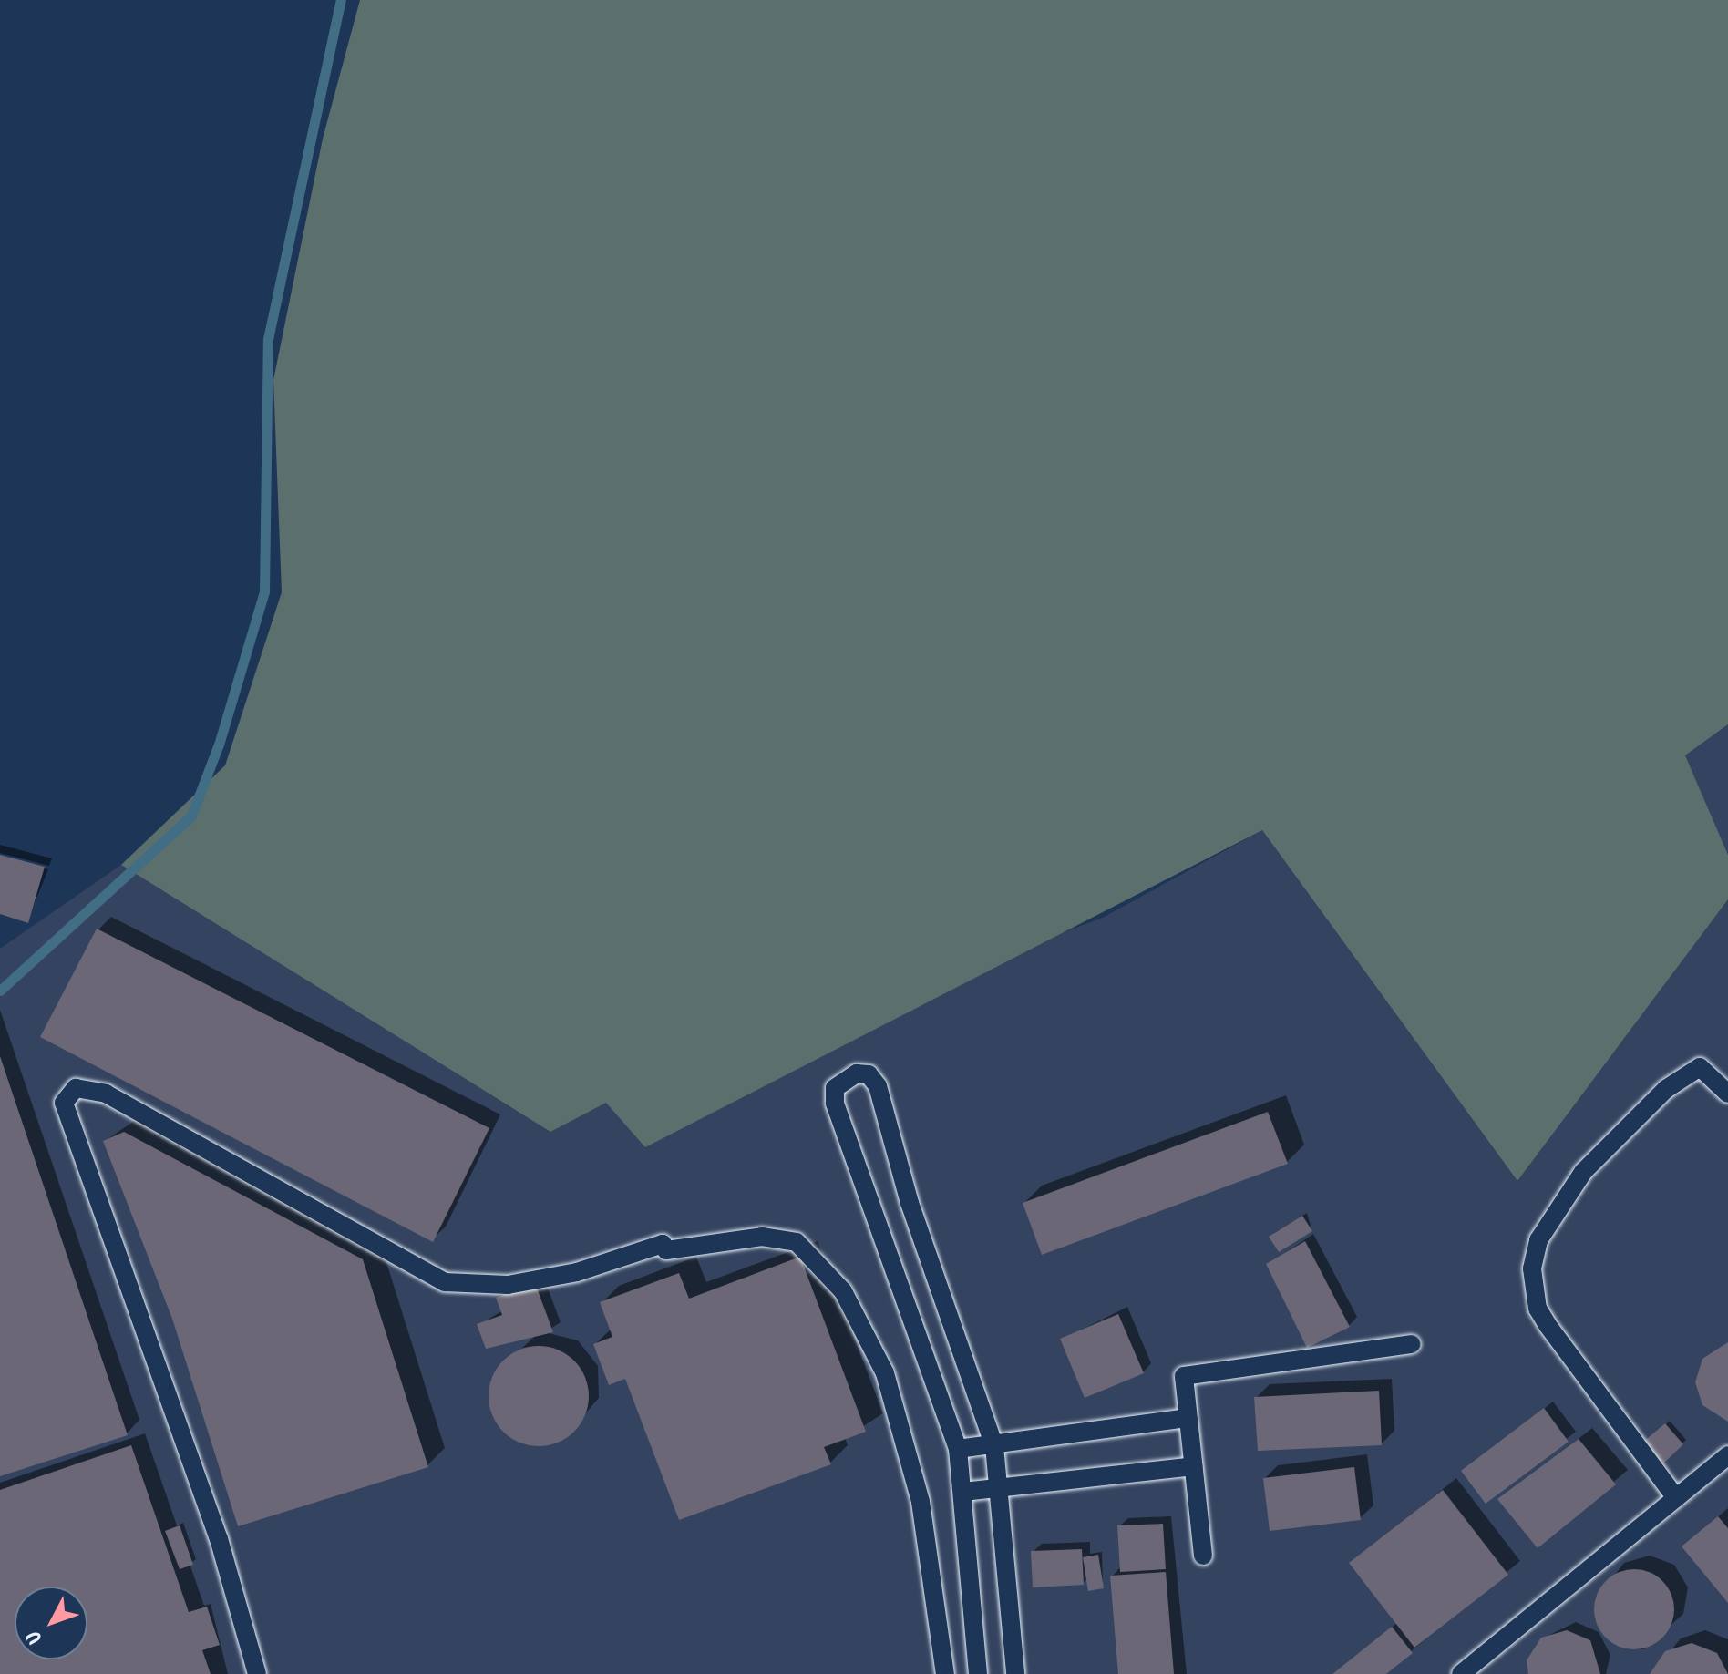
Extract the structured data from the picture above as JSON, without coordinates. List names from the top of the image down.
{
  "north": "bottom left"
}
